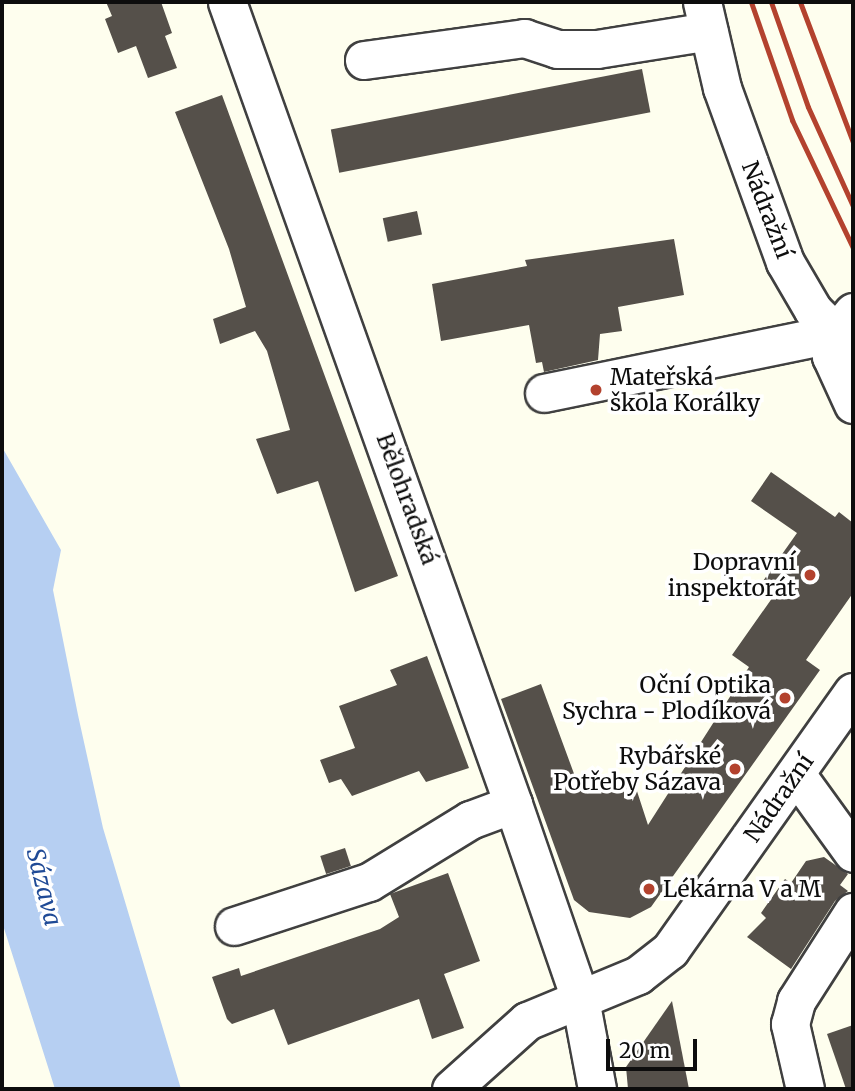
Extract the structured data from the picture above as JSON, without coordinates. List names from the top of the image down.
{
  "streets": {
    "street": ["Nádražní", "Bělohradská"]
  },
  "crossings": [
    ["Nádražní", "Bělohradská"]
  ],
  "water": ["Sázava"],
  "places": [
    "Mateřská škola Korálky",
    "Dopravní inspektorát",
    "Oční Optika Sychra - Plodíková",
    "Rybářské Potřeby Sázava",
    "Lékárna V a M"
  ],
  "scale_bar": "20 m"
}
